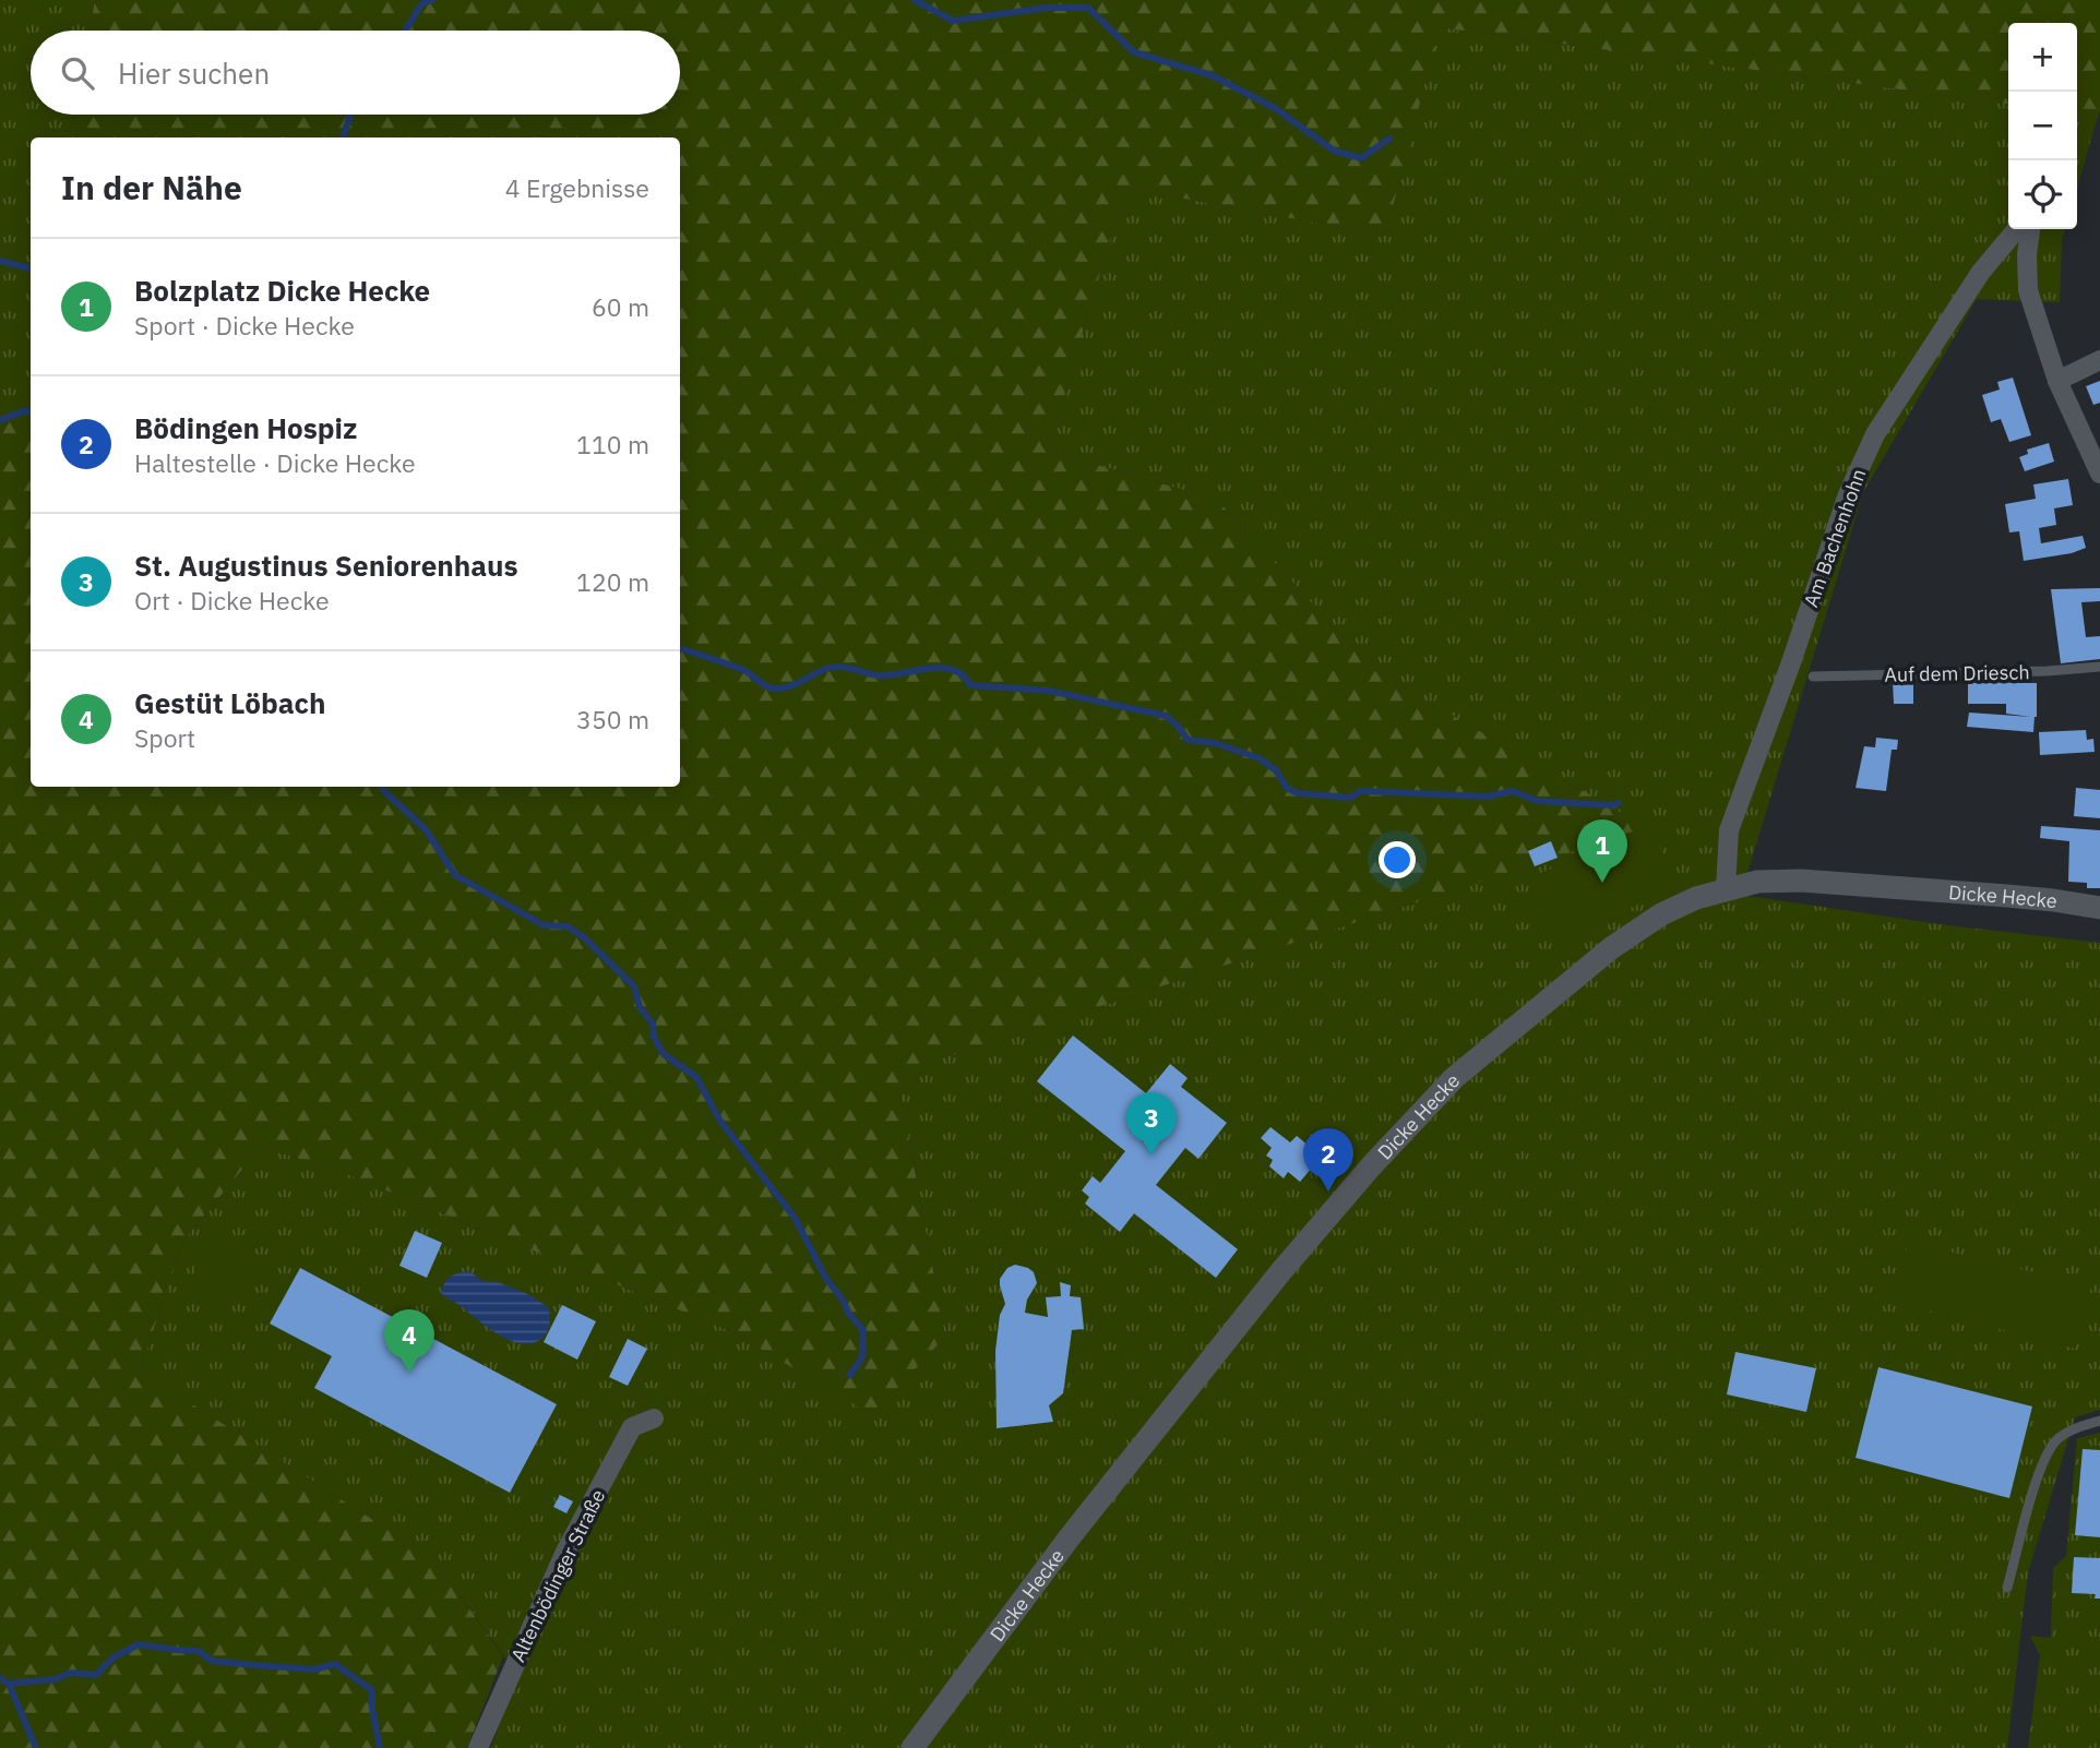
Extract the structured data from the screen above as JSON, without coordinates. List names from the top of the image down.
{
  "streets": {
    "street": ["Am Bachenhohn", "Dicke Hecke", "Altenbödinger Straße"],
    "lane": ["Auf dem Driesch"]
  },
  "crossings": [
    ["Am Bachenhohn", "Dicke Hecke"]
  ],
  "page": {
    "map_buttons": ["+", "−"],
    "search": "Hier suchen",
    "heading": ["In der Nähe", "4 Ergebnisse"],
    "list": [
      {
        "mark": "1",
        "name": "Bolzplatz Dicke Hecke",
        "note": "Sport · Dicke Hecke",
        "value": "60 m"
      },
      {
        "mark": "2",
        "name": "Bödingen Hospiz",
        "note": "Haltestelle · Dicke Hecke",
        "value": "110 m"
      },
      {
        "mark": "3",
        "name": "St. Augustinus Seniorenhaus",
        "note": "Ort · Dicke Hecke",
        "value": "120 m"
      },
      {
        "mark": "4",
        "name": "Gestüt Löbach",
        "note": "Sport",
        "value": "350 m"
      }
    ],
    "pins": [
      "1",
      "3",
      "2",
      "4"
    ]
  }
}
